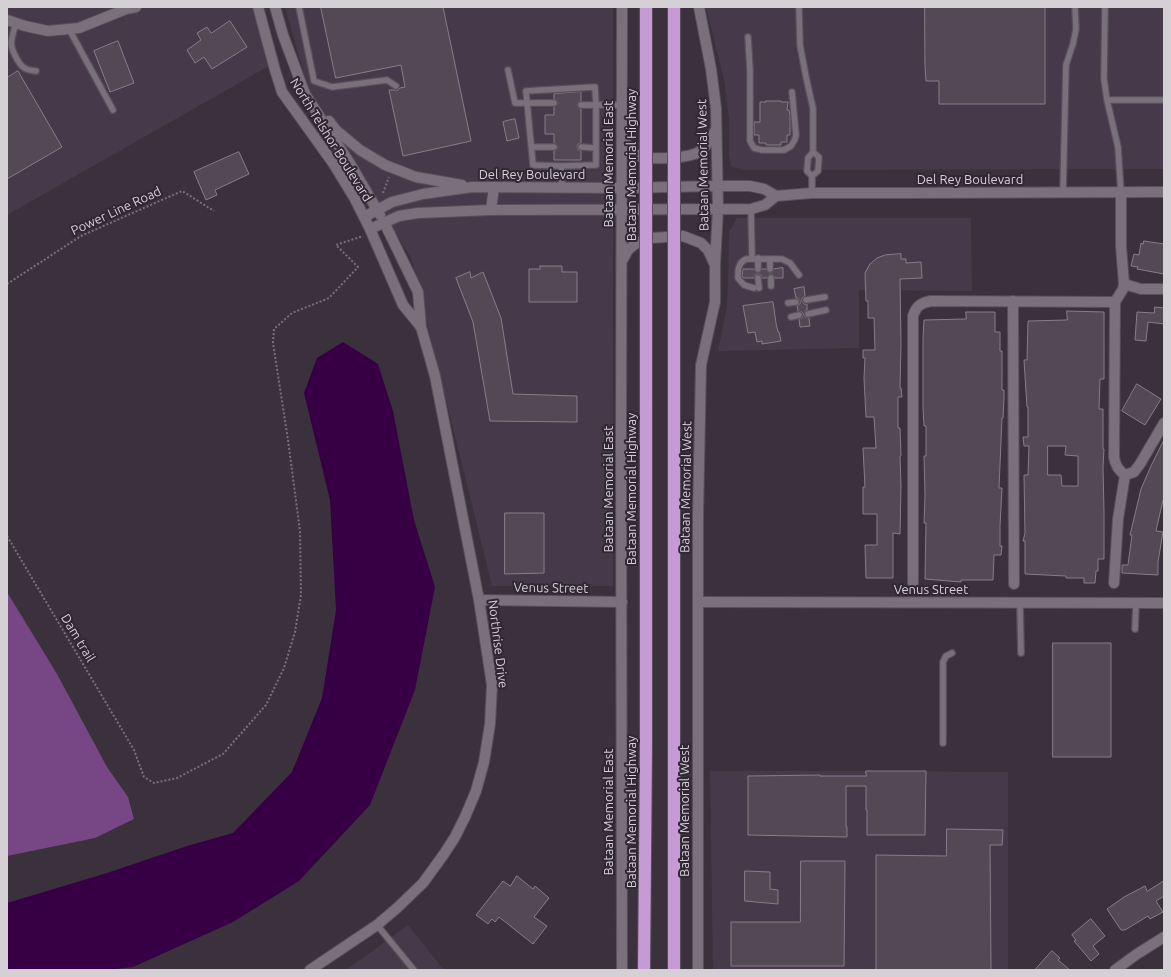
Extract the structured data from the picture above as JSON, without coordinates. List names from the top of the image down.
{
  "streets": {
    "highway": ["Bataan Memorial Highway"],
    "main road": [
      "North Telshor Boulevard",
      "Bataan Memorial East",
      "Bataan Memorial West",
      "Del Rey Boulevard",
      "Venus Street",
      "Northrise Drive"
    ],
    "path": ["Power Line Road", "Dam trail"]
  },
  "crossings": [
    ["North Telshor Boulevard", "Del Rey Boulevard"],
    ["North Telshor Boulevard", "Northrise Drive"],
    ["Bataan Memorial East", "Del Rey Boulevard"],
    ["Bataan Memorial East", "Venus Street"],
    ["Bataan Memorial West", "Del Rey Boulevard"],
    ["Bataan Memorial West", "Venus Street"],
    ["Del Rey Boulevard", "Dam trail"],
    ["Del Rey Boulevard", "Northrise Drive"],
    ["Venus Street", "Northrise Drive"],
    ["Dam trail", "Northrise Drive"]
  ]
}
